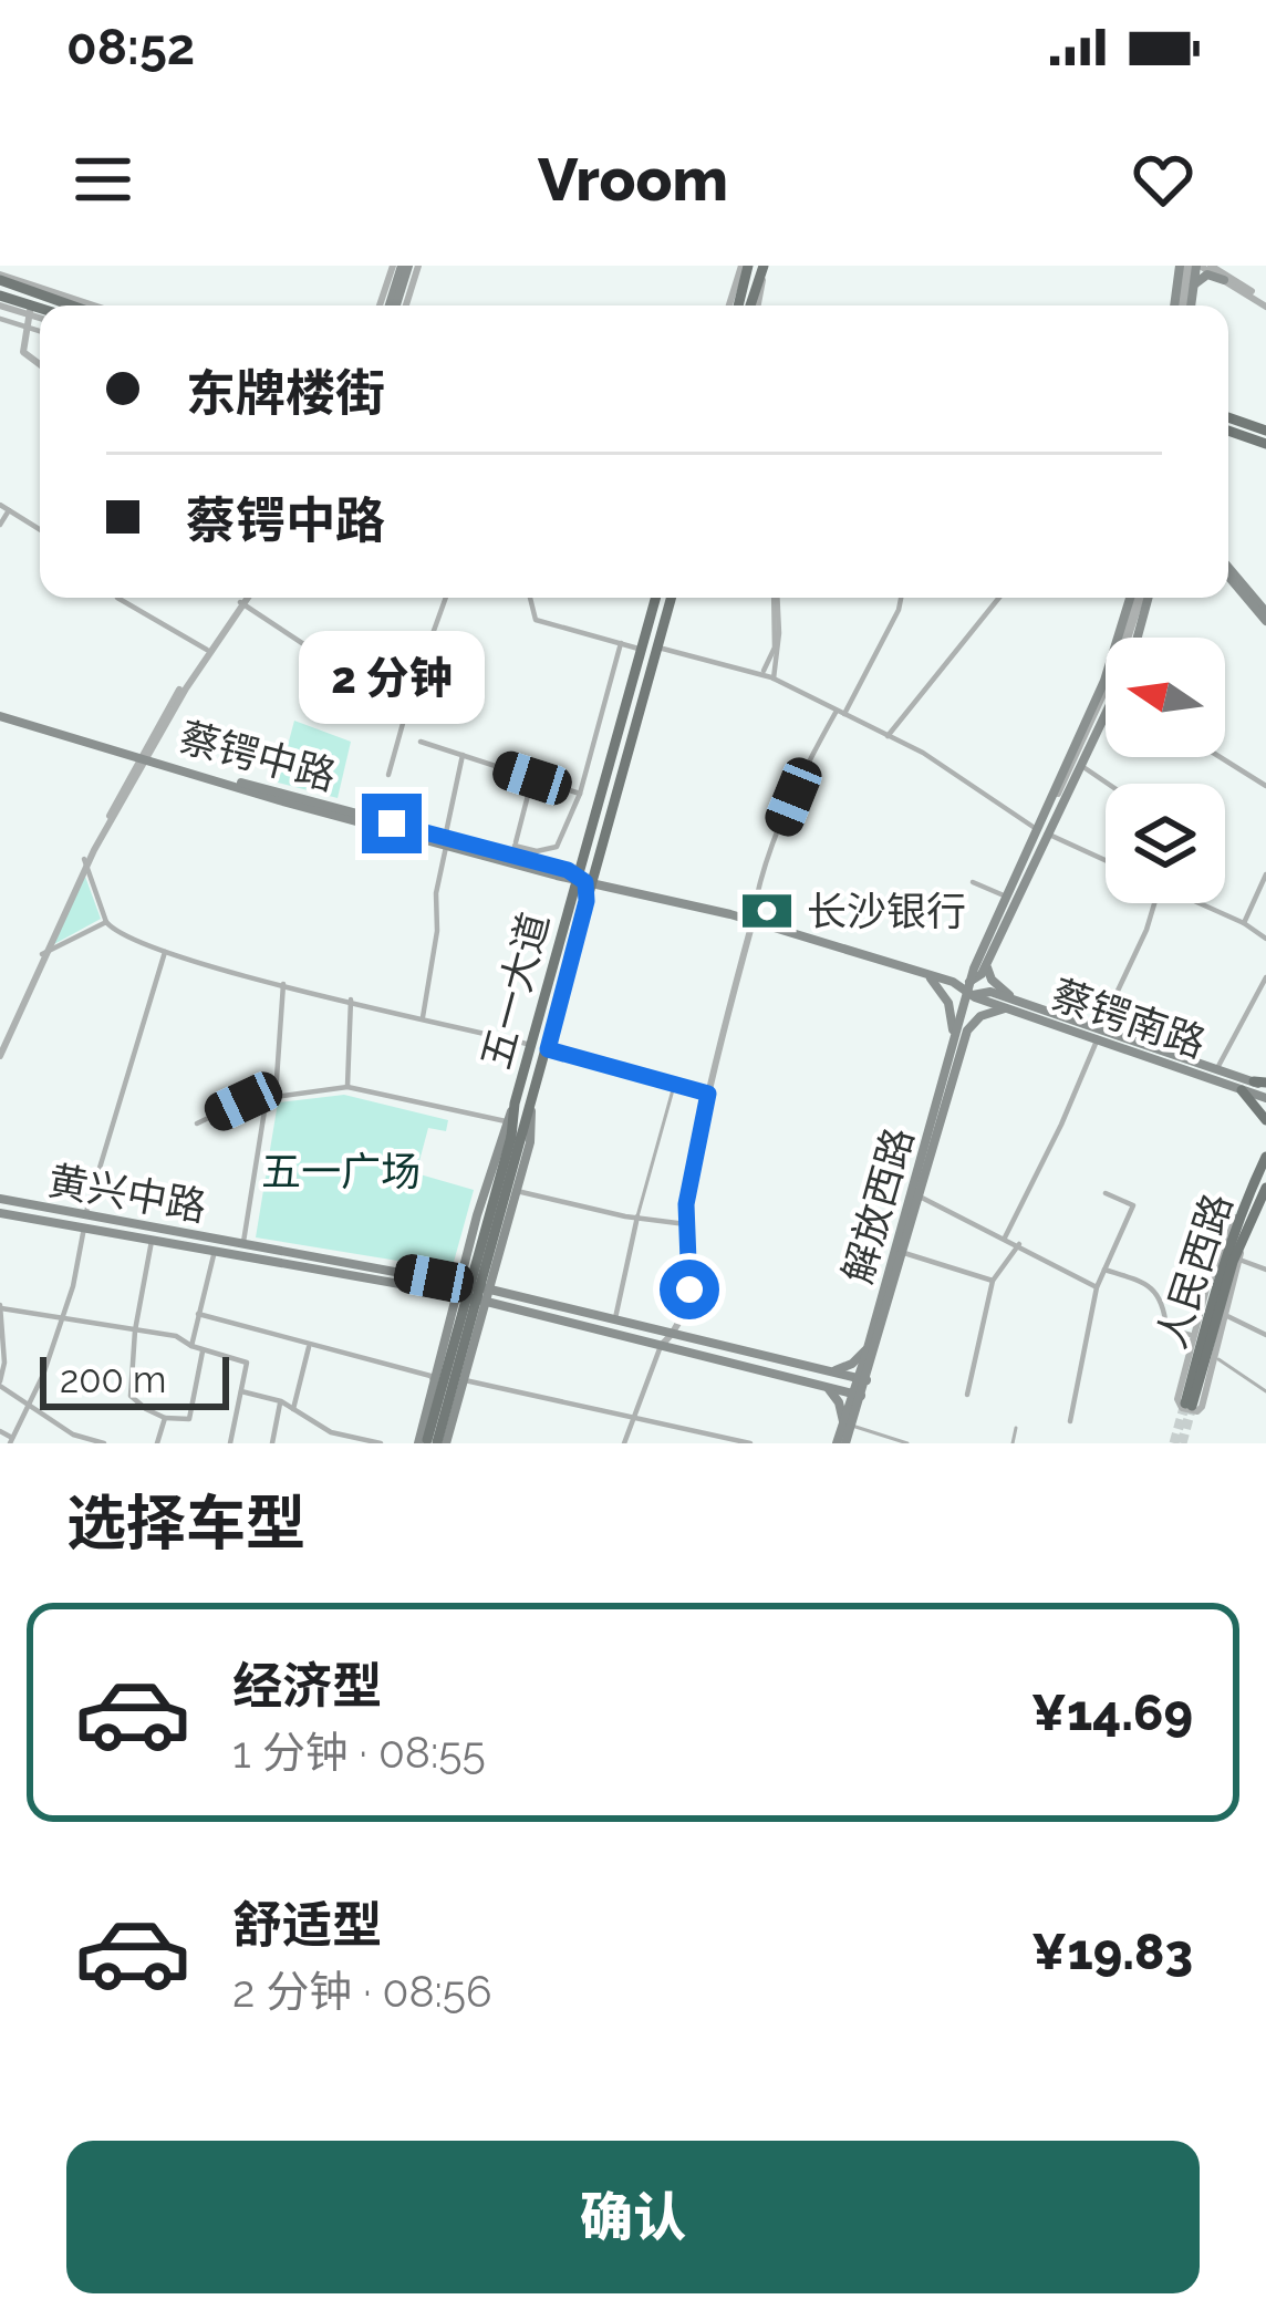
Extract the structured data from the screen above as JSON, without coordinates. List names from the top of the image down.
{
  "streets": {
    "main road": [
      "蔡锷中路",
      "五一大道",
      "蔡锷南路",
      "黄兴中路",
      "解放西路",
      "人民西路"
    ]
  },
  "crossings": [
    ["蔡锷中路", "五一大道"],
    ["蔡锷中路", "蔡锷南路"],
    ["蔡锷中路", "解放西路"],
    ["五一大道", "黄兴中路"],
    ["蔡锷南路", "解放西路"],
    ["黄兴中路", "解放西路"]
  ],
  "parks": ["五一广场"],
  "places": {
    "bank": ["长沙银行"]
  },
  "scale_bar": "200 m",
  "north": "left",
  "page": {
    "status": "08:52",
    "header": "Vroom",
    "banner": ["东牌楼街", "蔡锷中路"],
    "bubble": "2 分钟",
    "scale": "200 m",
    "heading": "选择车型",
    "list": [
      {
        "name": "经济型",
        "note": "1 分钟 · 08:55",
        "value": "¥14.69"
      },
      {
        "name": "舒适型",
        "note": "2 分钟 · 08:56",
        "value": "¥19.83"
      }
    ],
    "buttons": "确认"
  }
}
